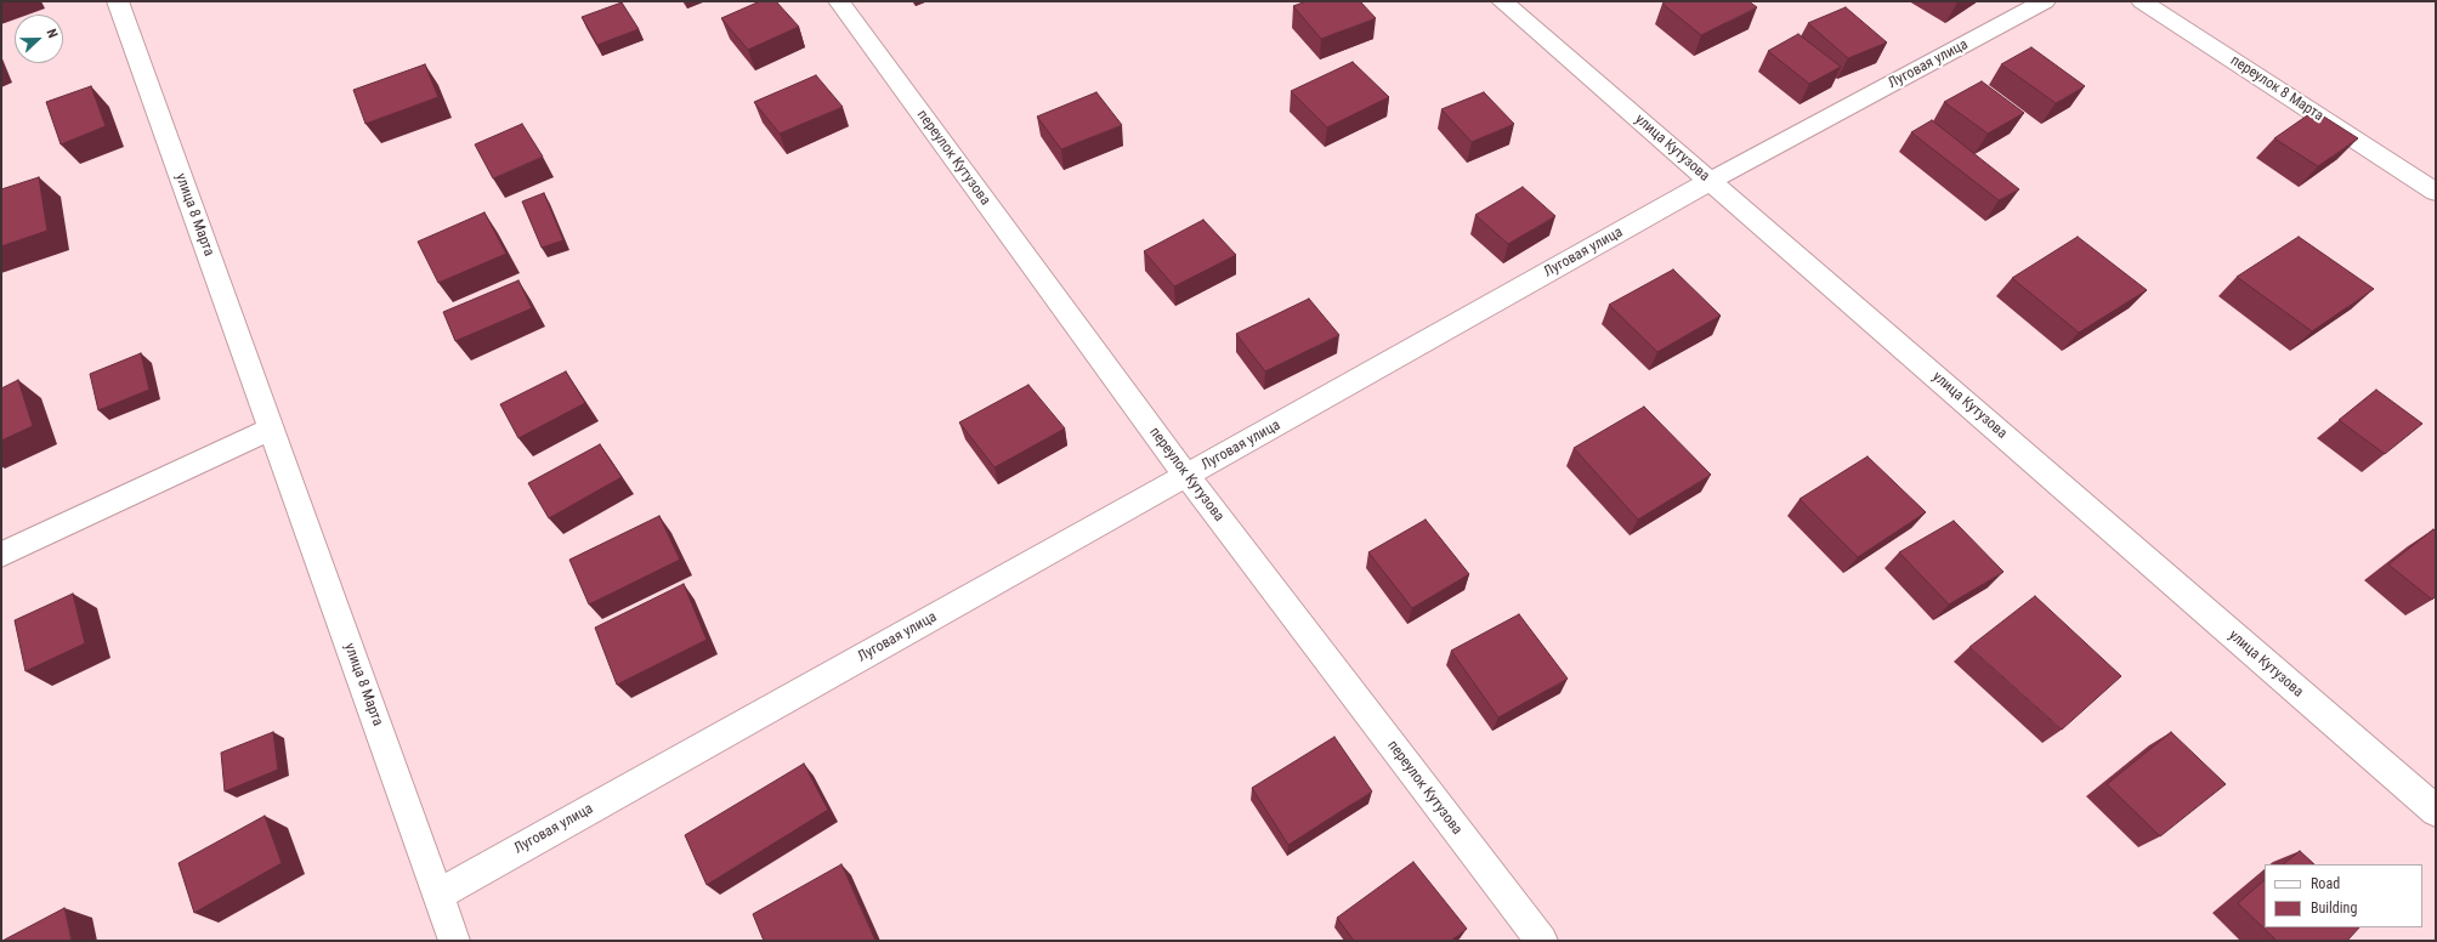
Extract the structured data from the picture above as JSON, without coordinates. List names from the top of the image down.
{
  "streets": {
    "street": [
      "Луговая улица",
      "переулок 8 Марта",
      "улица Кутузова",
      "переулок Кутузова",
      "улица 8 Марта"
    ]
  },
  "crossings": [
    ["Луговая улица", "улица Кутузова"],
    ["Луговая улица", "переулок Кутузова"],
    ["Луговая улица", "улица 8 Марта"]
  ],
  "legend": ["Road", "Building"],
  "north": "right"
}
